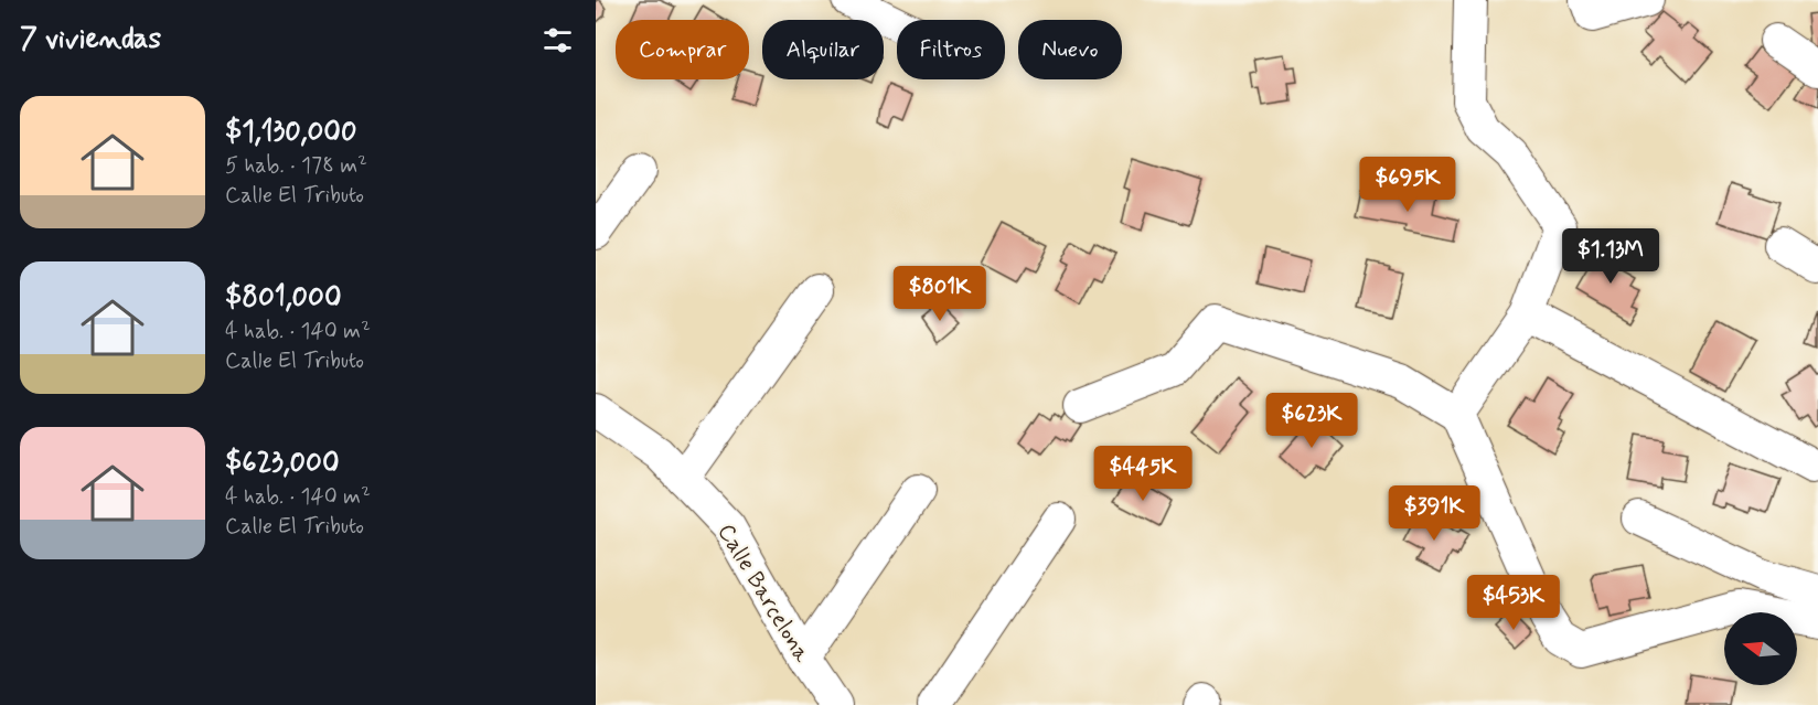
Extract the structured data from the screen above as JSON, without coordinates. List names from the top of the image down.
{
  "streets": {
    "street": ["Calle Barcelona"]
  },
  "north": "left",
  "page": {
    "heading": "7 viviendas",
    "chip": [
      "Comprar",
      "Alquilar",
      "Filtros",
      "Nuevo"
    ],
    "list": [
      {
        "name": "$1,130,000",
        "note": "5 hab. · 178 m² · Calle El Tributo"
      },
      {
        "name": "$801,000",
        "note": "4 hab. · 140 m² · Calle El Tributo"
      },
      {
        "name": "$623,000",
        "note": "4 hab. · 140 m² · Calle El Tributo"
      }
    ],
    "price": [
      "$695K",
      "$1.13M",
      "$801K",
      "$623K",
      "$445K",
      "$391K",
      "$453K"
    ]
  }
}
